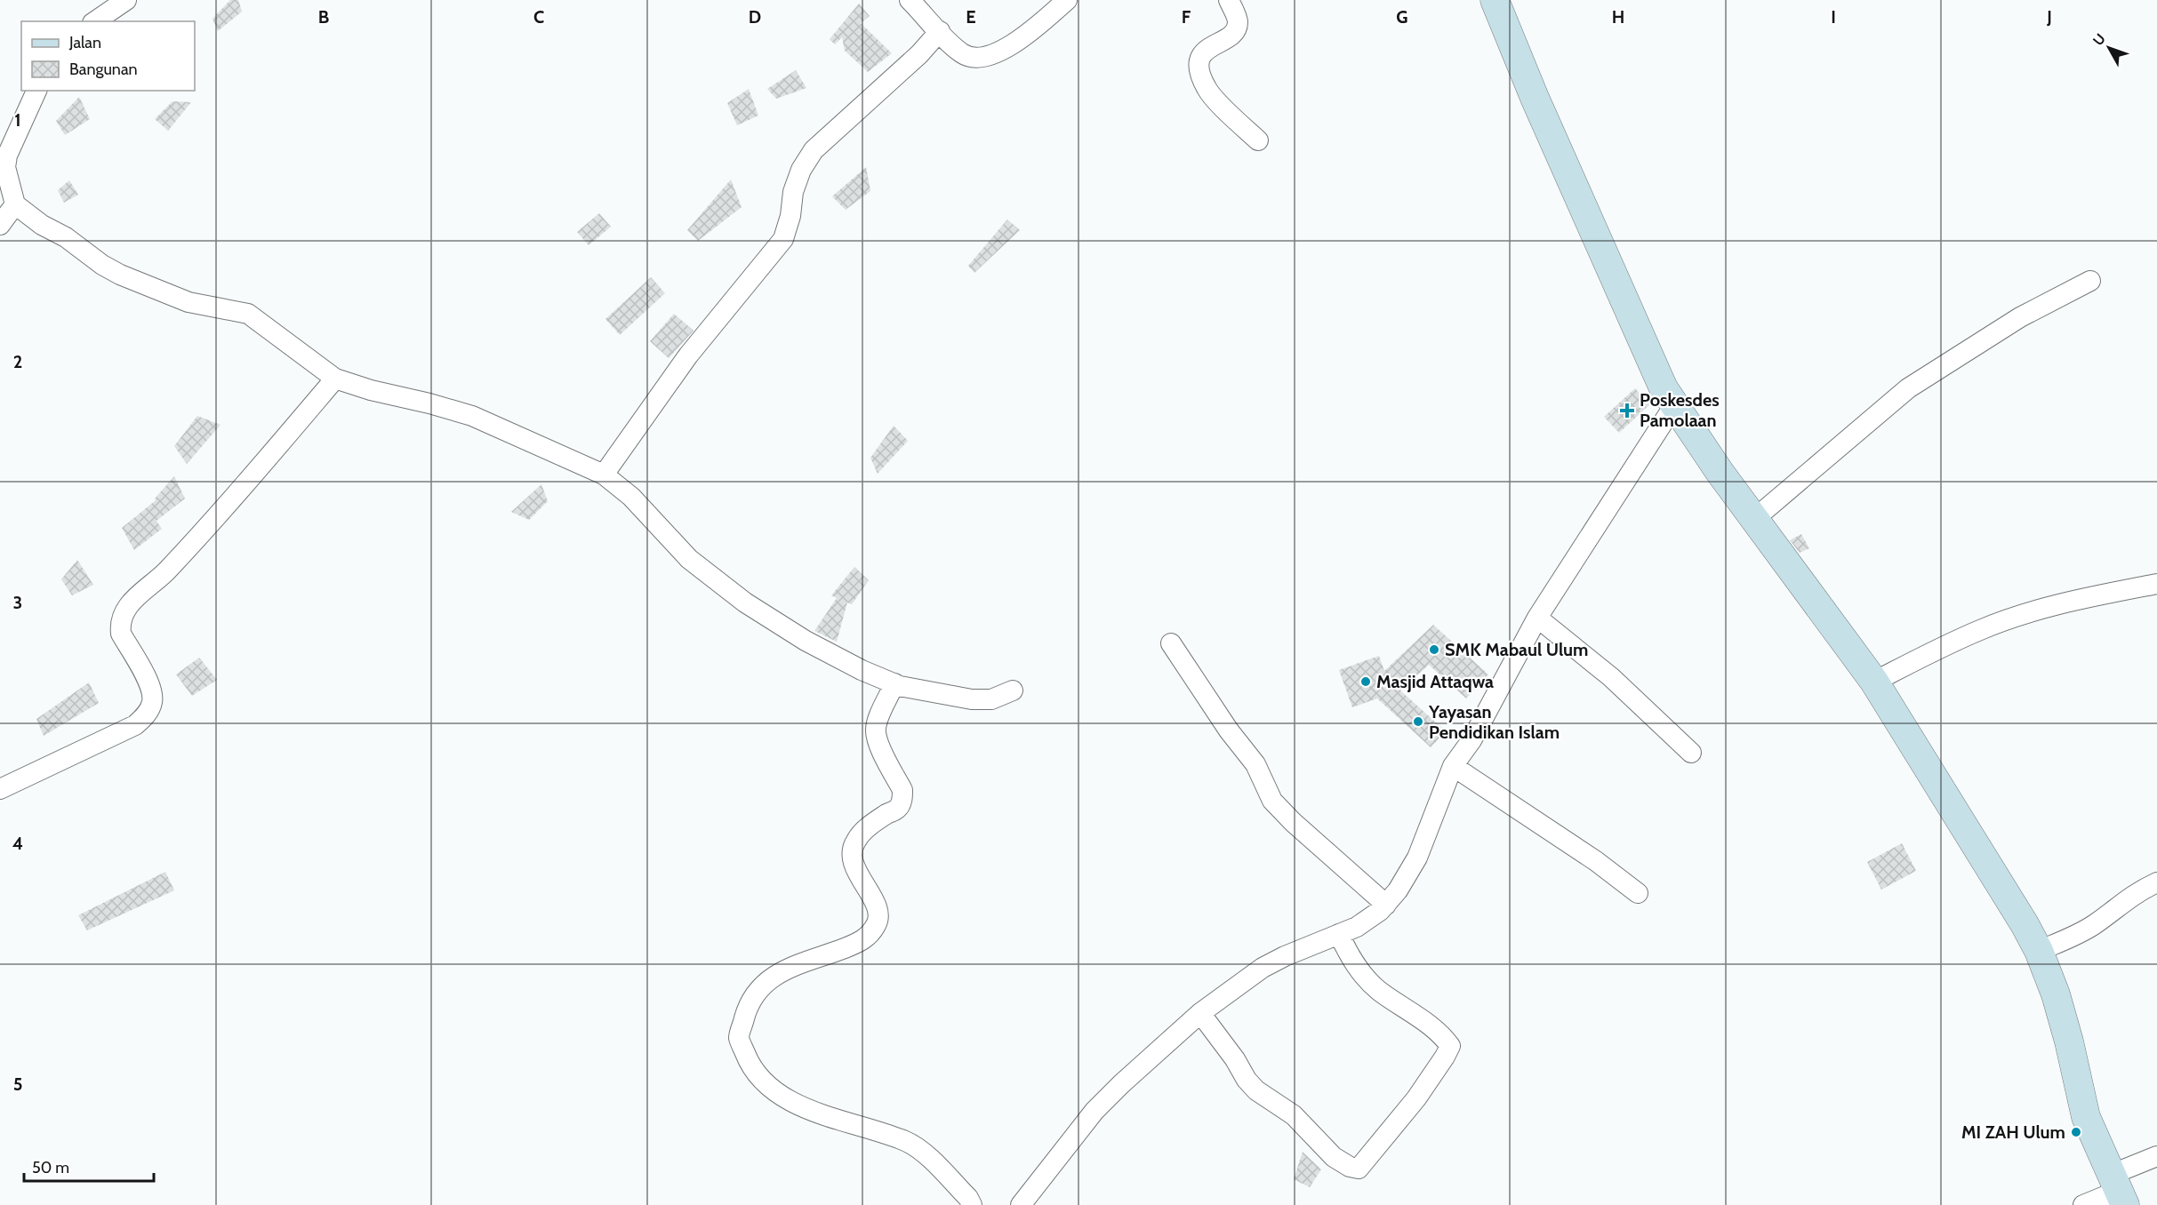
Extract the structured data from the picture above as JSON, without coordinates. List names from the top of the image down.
{
  "places": {
    "health": ["Poskesdes Pamolaan"],
    "other": [
      "SMK Mabaul Ulum",
      "Masjid Attaqwa",
      "Yayasan Pendidikan Islam",
      "MI ZAH Ulum"
    ]
  },
  "legend": ["Jalan", "Bangunan"],
  "scale_bar": "50 m",
  "north": "top left",
  "grid": {
    "columns": [
      "B",
      "C",
      "D",
      "E",
      "F",
      "G",
      "H",
      "I",
      "J"
    ],
    "rows": [
      "1",
      "2",
      "3",
      "4",
      "5"
    ]
  }
}
